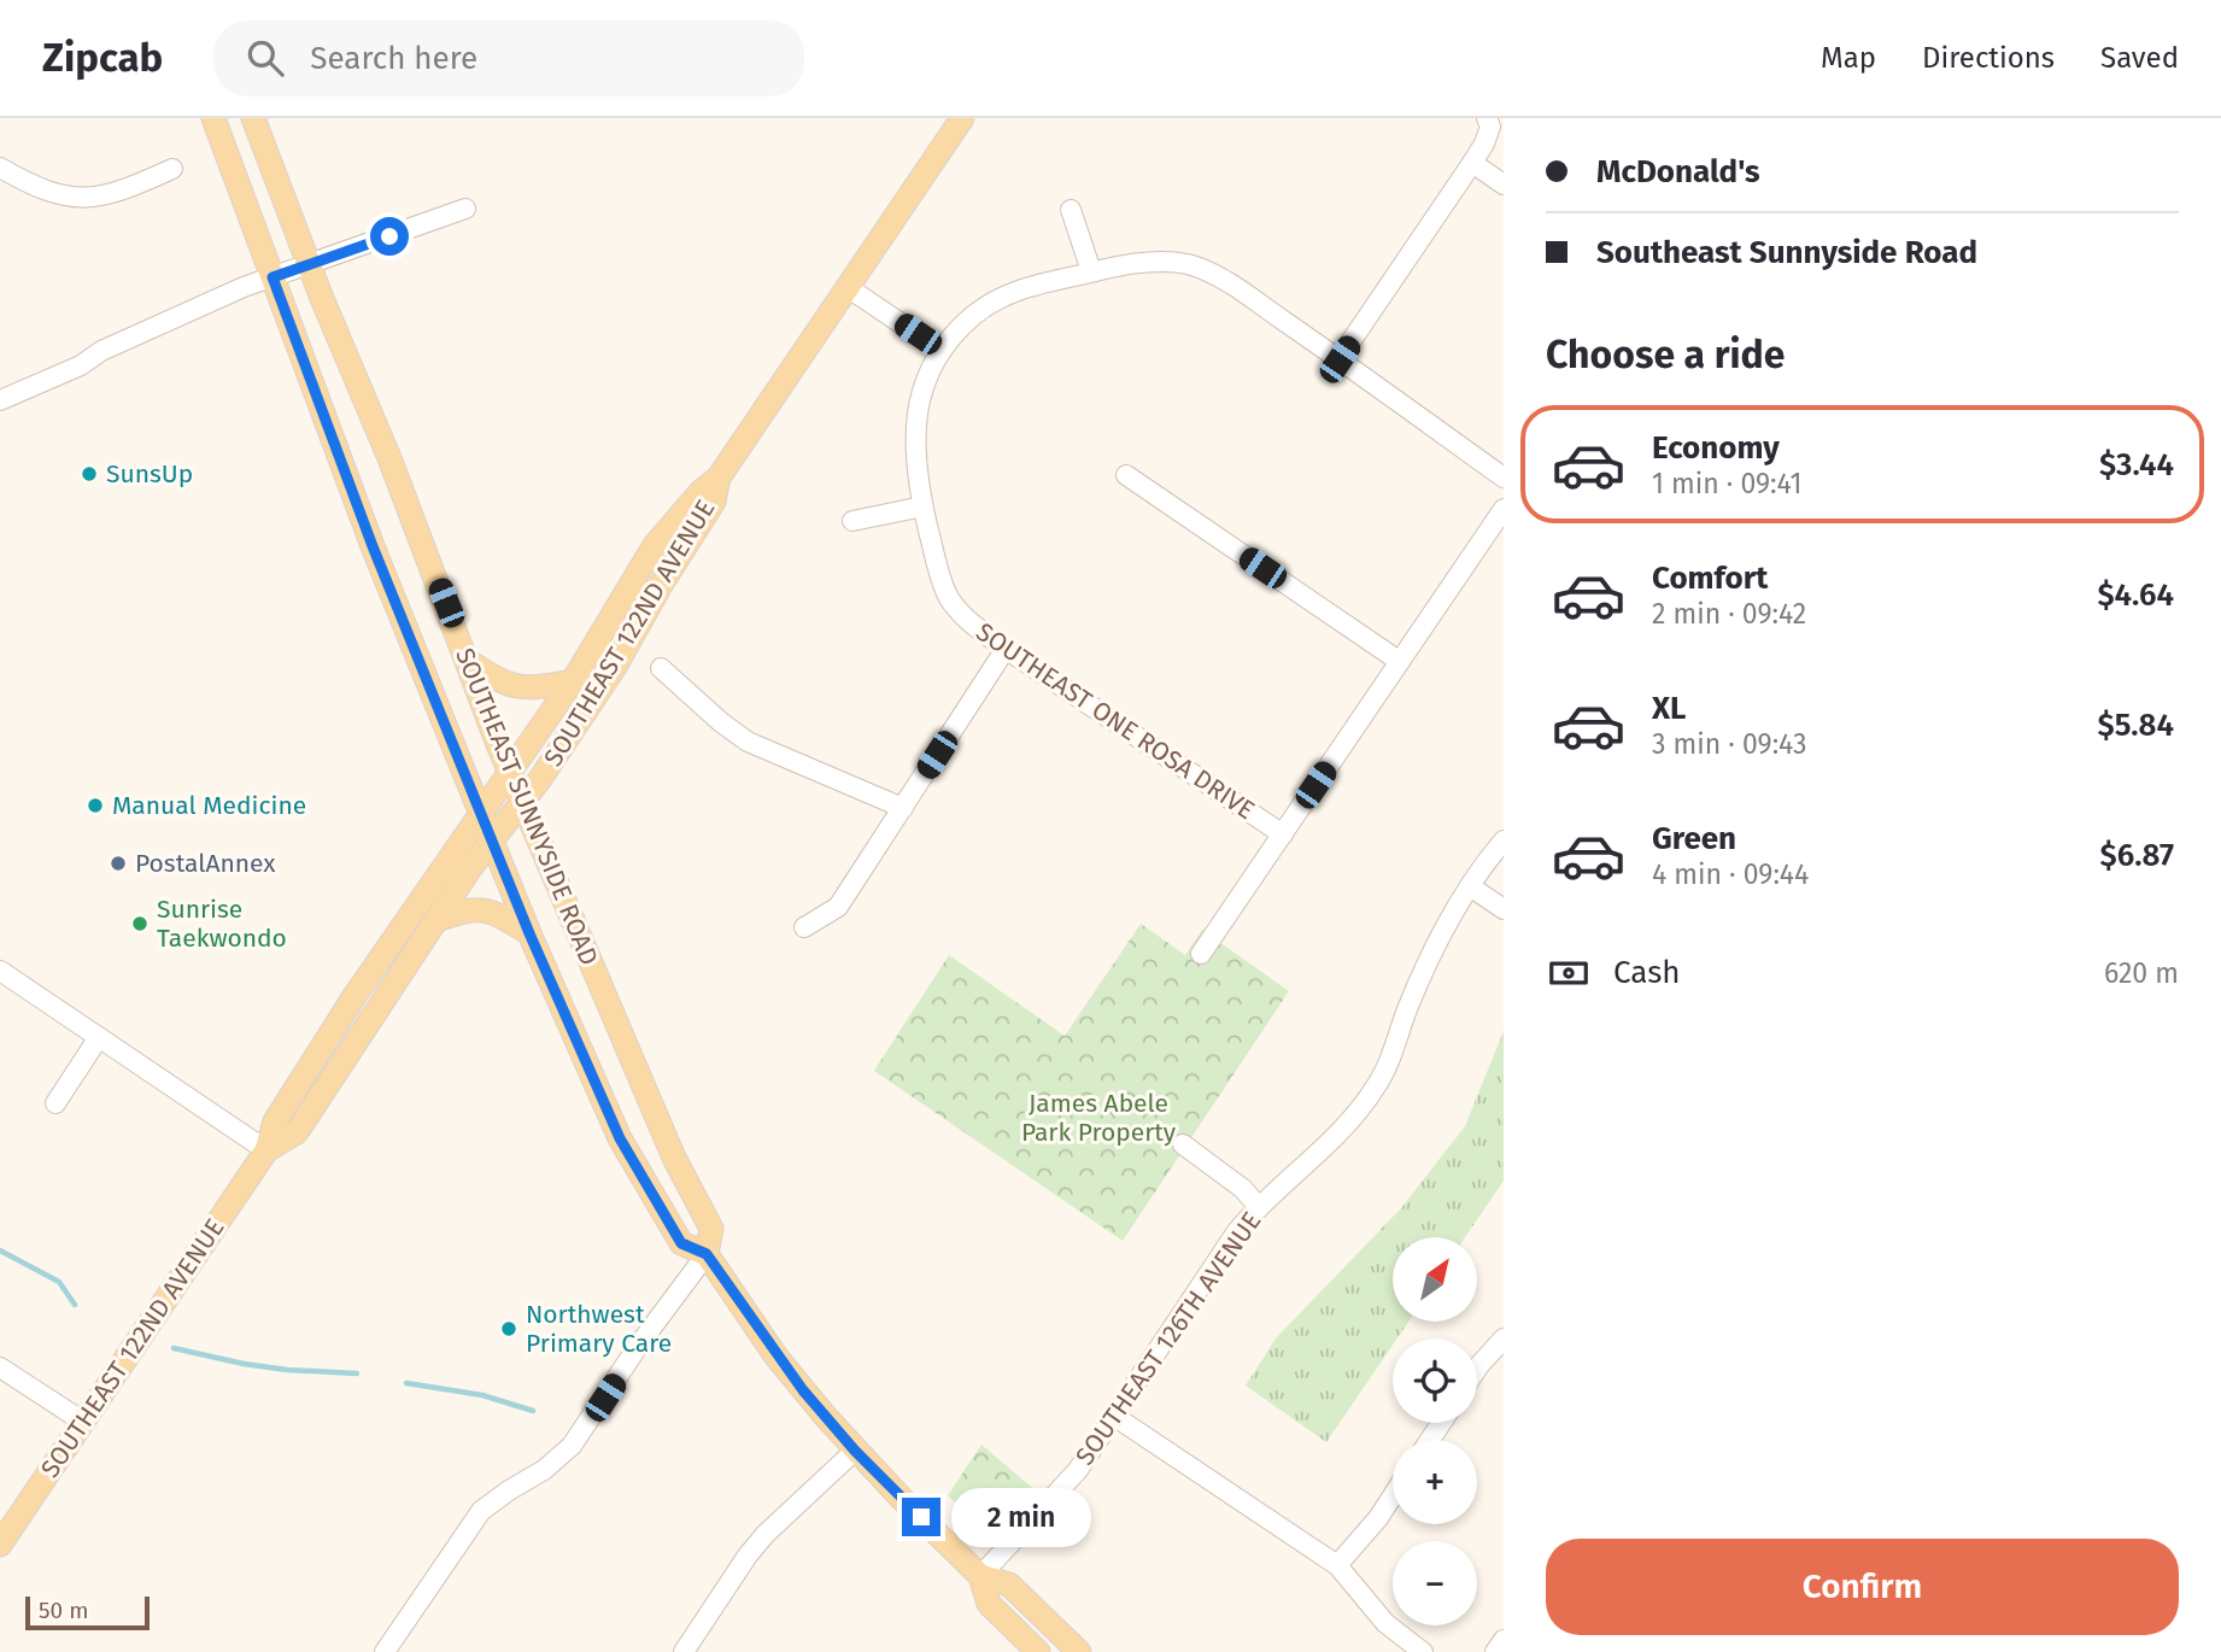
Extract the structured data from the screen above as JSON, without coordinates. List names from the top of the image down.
{
  "streets": {
    "main road": ["SOUTHEAST 122ND AVENUE", "SOUTHEAST SUNNYSIDE ROAD"],
    "street": ["SOUTHEAST ONE ROSA DRIVE", "SOUTHEAST 126TH AVENUE"]
  },
  "crossings": [
    ["SOUTHEAST 122ND AVENUE", "SOUTHEAST SUNNYSIDE ROAD"],
    ["SOUTHEAST SUNNYSIDE ROAD", "SOUTHEAST 126TH AVENUE"]
  ],
  "parks": ["James Abele Park Property"],
  "places": [
    "SunsUp",
    "Manual Medicine",
    "PostalAnnex",
    "Sunrise Taekwondo",
    "Northwest Primary Care"
  ],
  "scale_bar": "50 m",
  "north": "top right",
  "page": {
    "header": "Zipcab",
    "search": "Search here",
    "nav": ["Map", "Directions", "Saved"],
    "banner": ["McDonald's", "Southeast Sunnyside Road"],
    "heading": "Choose a ride",
    "list": [
      {
        "name": "Economy",
        "note": "1 min · 09:41",
        "value": "$3.44"
      },
      {
        "name": "Comfort",
        "note": "2 min · 09:42",
        "value": "$4.64"
      },
      {
        "name": "XL",
        "note": "3 min · 09:43",
        "value": "$5.84"
      },
      {
        "name": "Green",
        "note": "4 min · 09:44",
        "value": "$6.87"
      }
    ],
    "pay": ["Cash", "620 m"],
    "map_buttons": ["+", "−"],
    "bubble": "2 min",
    "buttons": "Confirm",
    "scale": "50 m"
  }
}
